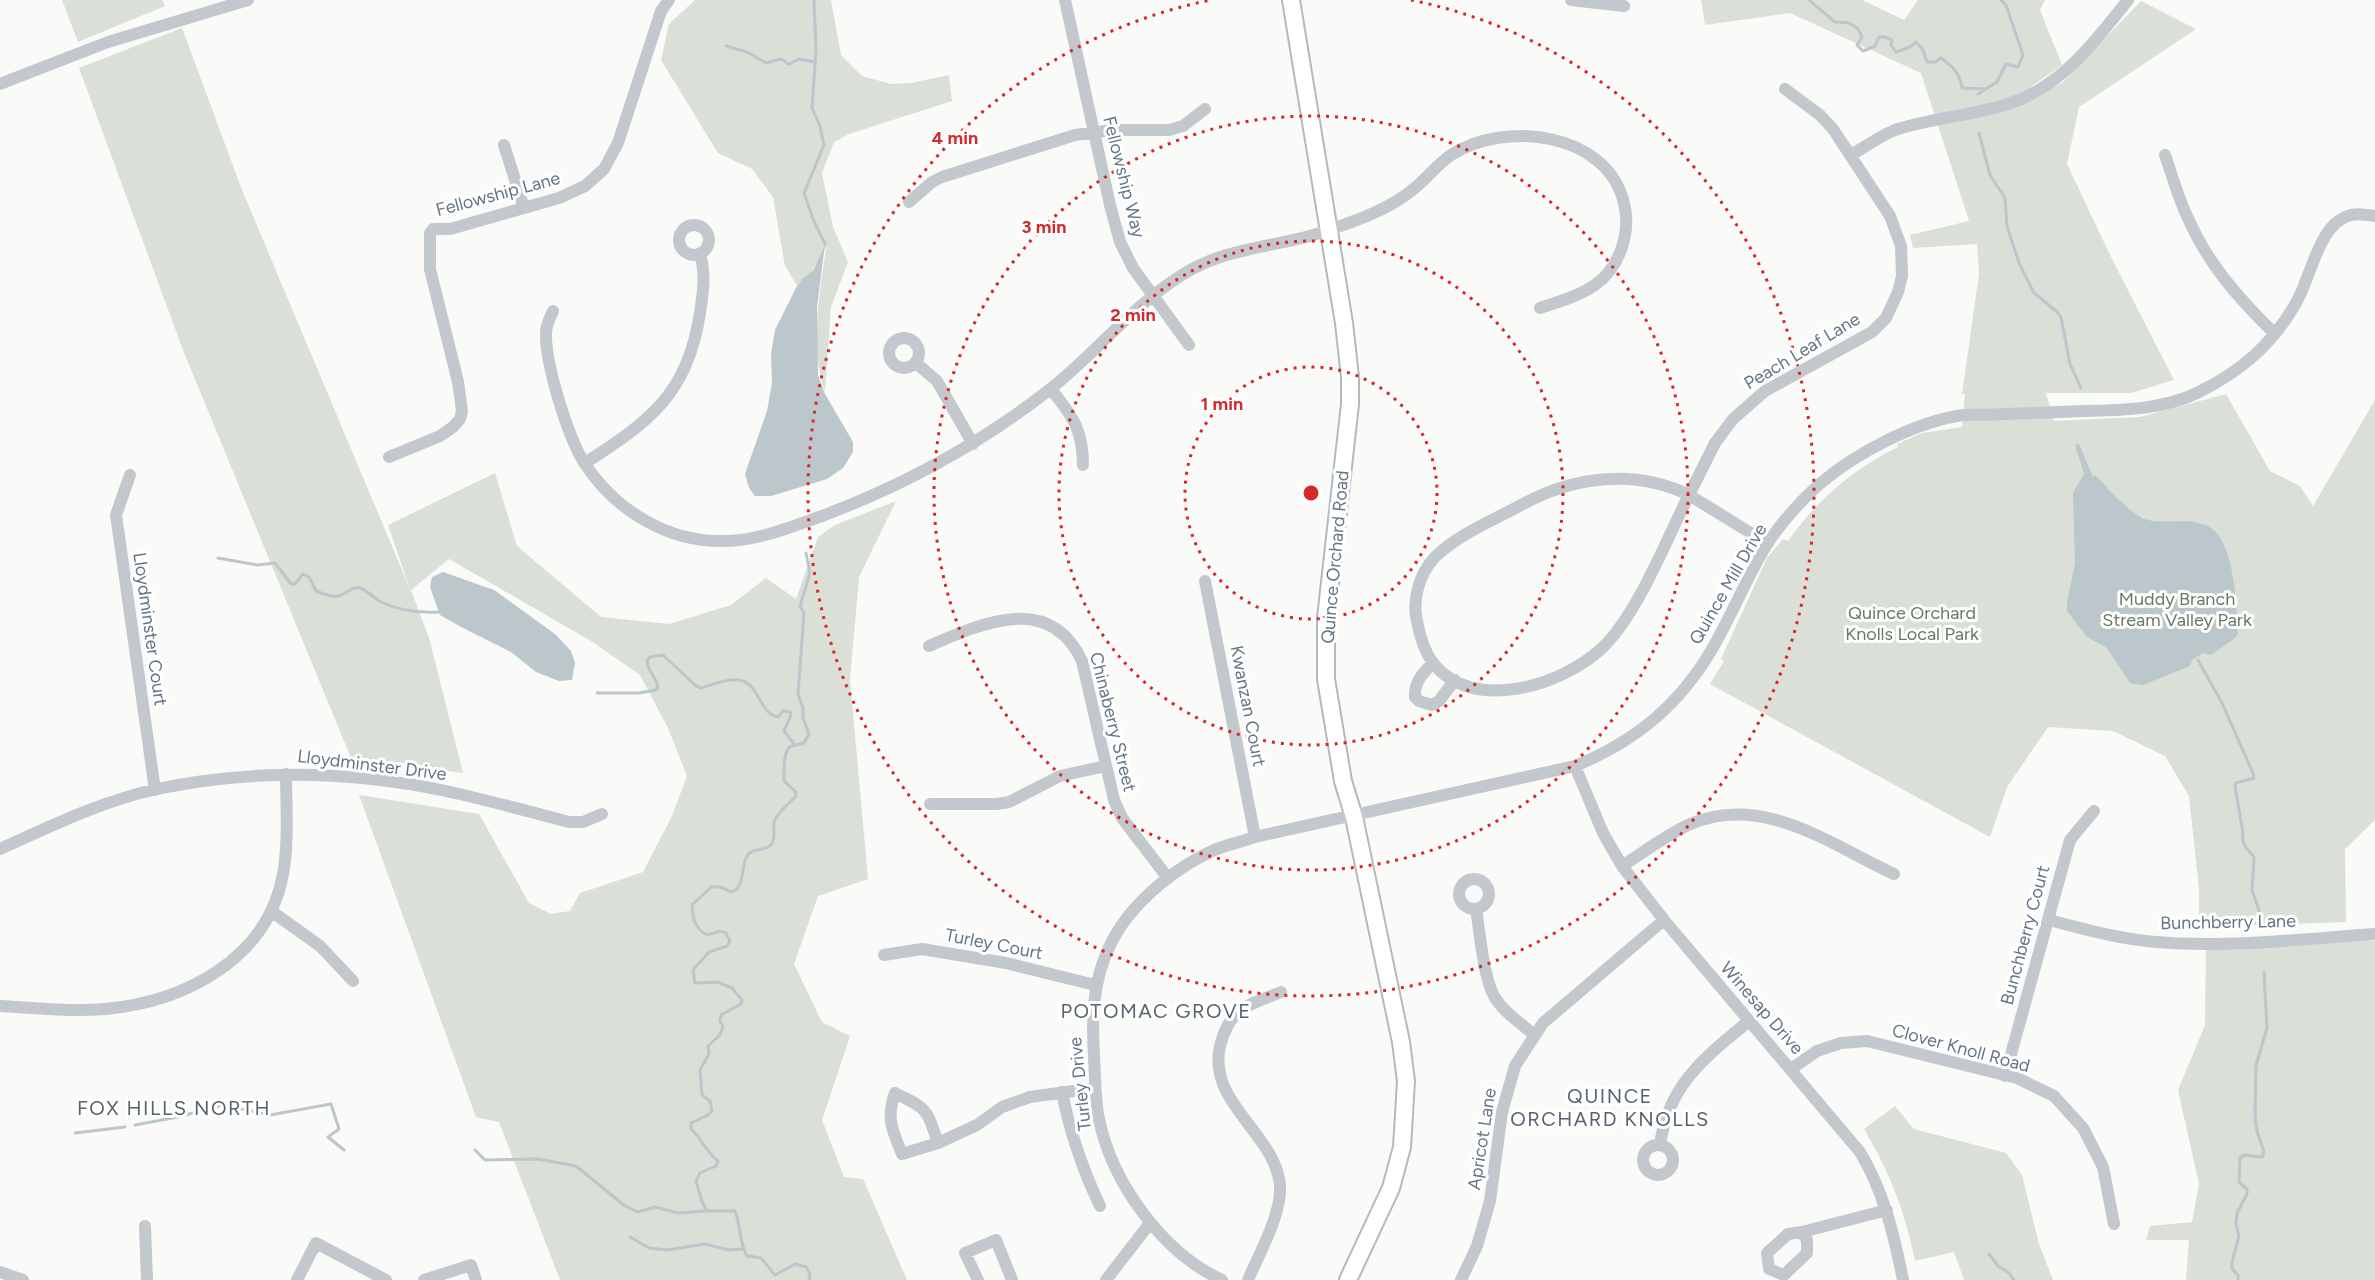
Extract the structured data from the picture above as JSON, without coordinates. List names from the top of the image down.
{
  "streets": {
    "street": [
      "Fellowship Way",
      "Fellowship Lane",
      "Peach Leaf Lane",
      "Quince Orchard Road",
      "Quince Mill Drive",
      "Lloydminster Court",
      "Kwanzan Court",
      "Chinaberry Street",
      "Lloydminster Drive",
      "Bunchberry Lane",
      "Bunchberry Court",
      "Turley Court",
      "Winesap Drive",
      "Clover Knoll Road",
      "Turley Drive",
      "Apricot Lane"
    ]
  },
  "crossings": [
    ["Quince Orchard Road", "Quince Mill Drive"],
    ["Quince Orchard Road", "Turley Drive"],
    ["Quince Mill Drive", "Winesap Drive"],
    ["Quince Mill Drive", "Turley Drive"],
    ["Lloydminster Court", "Lloydminster Drive"],
    ["Kwanzan Court", "Turley Drive"],
    ["Chinaberry Street", "Turley Drive"],
    ["Bunchberry Lane", "Bunchberry Court"],
    ["Bunchberry Court", "Clover Knoll Road"],
    ["Turley Court", "Turley Drive"],
    ["Winesap Drive", "Clover Knoll Road"],
    ["Winesap Drive", "Apricot Lane"]
  ],
  "districts": ["POTOMAC GROVE", "QUINCE ORCHARD KNOLLS", "FOX HILLS NORTH"],
  "parks": ["Muddy Branch Stream Valley Park", "Quince Orchard Knolls Local Park"],
  "rings": [
    "4 min",
    "3 min",
    "2 min",
    "1 min"
  ]
}
